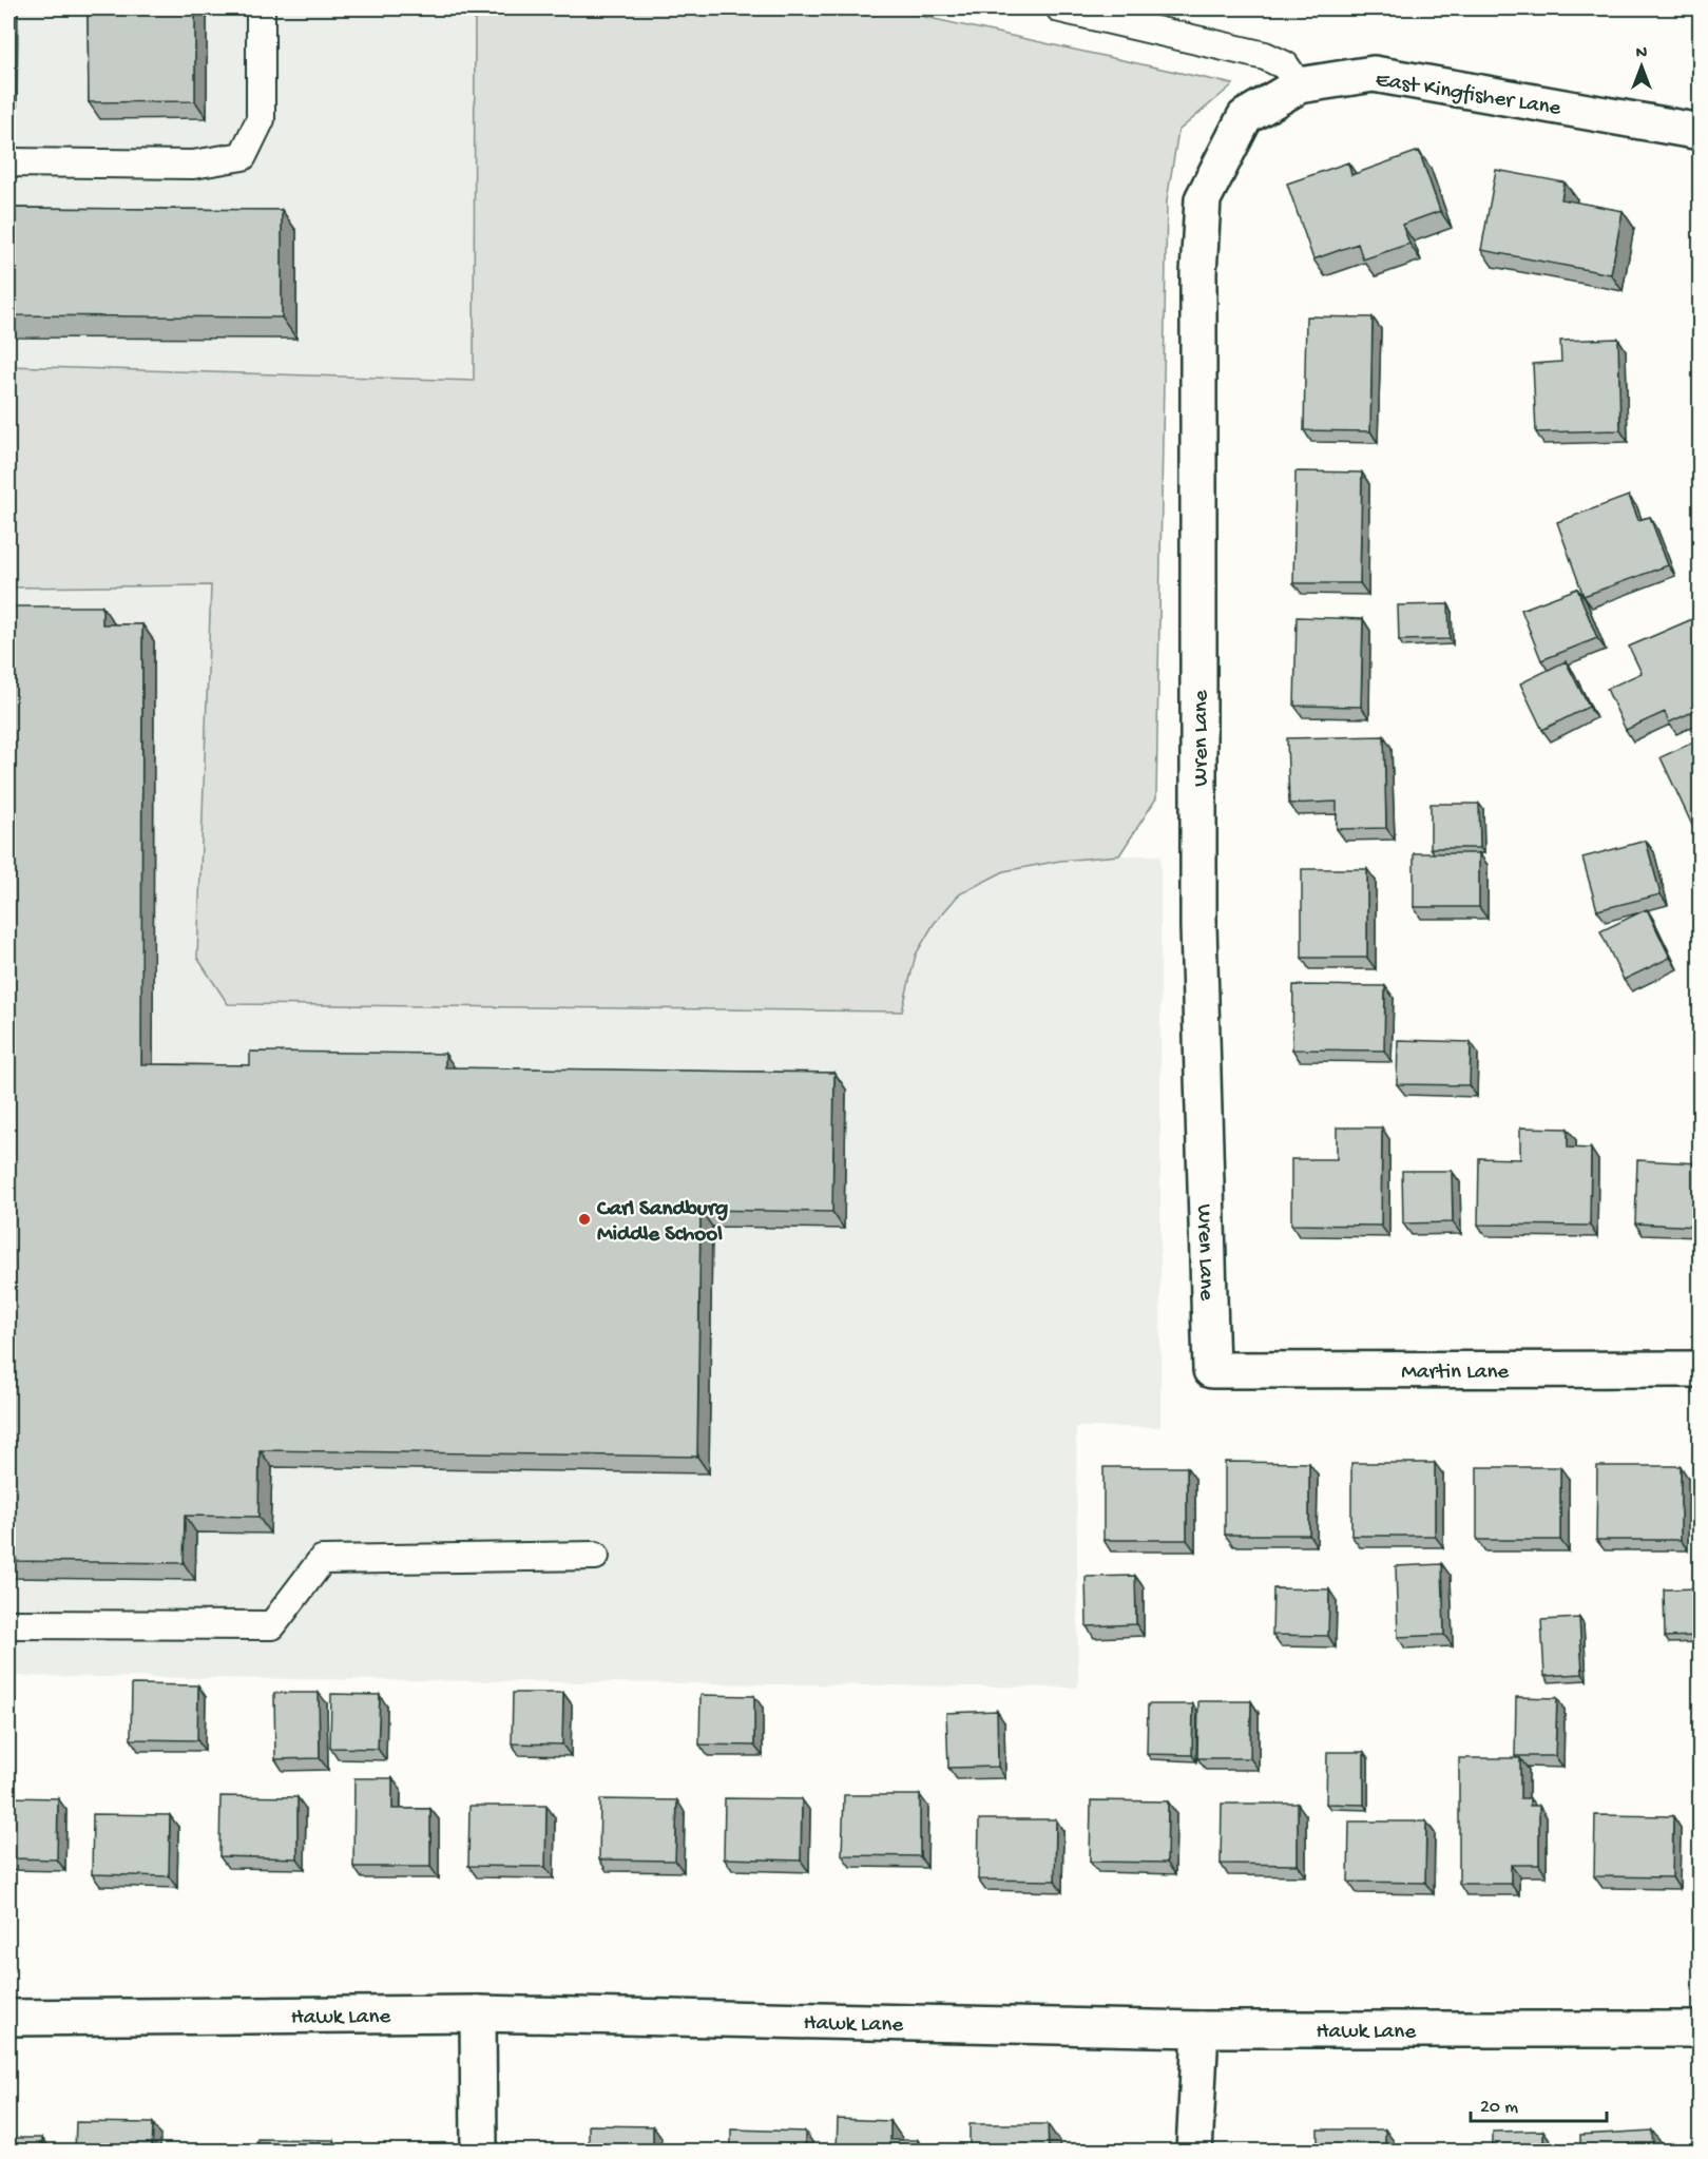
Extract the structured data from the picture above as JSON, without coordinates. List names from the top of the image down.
{
  "streets": {
    "street": [
      "East Kingfisher Lane",
      "Wren Lane",
      "Martin Lane",
      "Hawk Lane"
    ]
  },
  "crossings": [
    ["East Kingfisher Lane", "Wren Lane"],
    ["Wren Lane", "Martin Lane"]
  ],
  "places": ["Carl Sandburg Middle School"],
  "scale_bar": "20 m",
  "north": "top"
}
